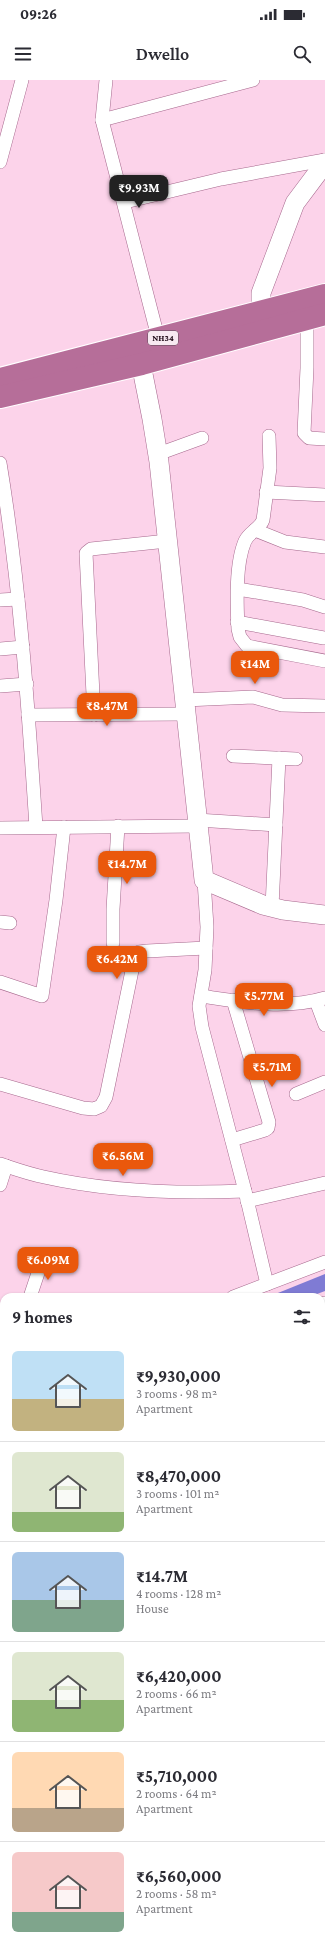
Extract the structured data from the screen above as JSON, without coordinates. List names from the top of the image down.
{
  "streets": {
    "highway": ["NH34"]
  },
  "page": {
    "status": "09:26",
    "header": "Dwello",
    "price": [
      "₹9.93M",
      "₹14M",
      "₹8.47M",
      "₹14.7M",
      "₹6.42M",
      "₹5.77M",
      "₹5.71M",
      "₹6.56M",
      "₹6.09M"
    ],
    "heading": "9 homes",
    "list": [
      {
        "name": "₹9,930,000",
        "note": "3 rooms · 98 m² · Apartment"
      },
      {
        "name": "₹8,470,000",
        "note": "3 rooms · 101 m² · Apartment"
      },
      {
        "name": "₹14.7M",
        "note": "4 rooms · 128 m² · House"
      },
      {
        "name": "₹6,420,000",
        "note": "2 rooms · 66 m² · Apartment"
      },
      {
        "name": "₹5,710,000",
        "note": "2 rooms · 64 m² · Apartment"
      },
      {
        "name": "₹6,560,000",
        "note": "2 rooms · 58 m² · Apartment"
      }
    ]
  }
}
